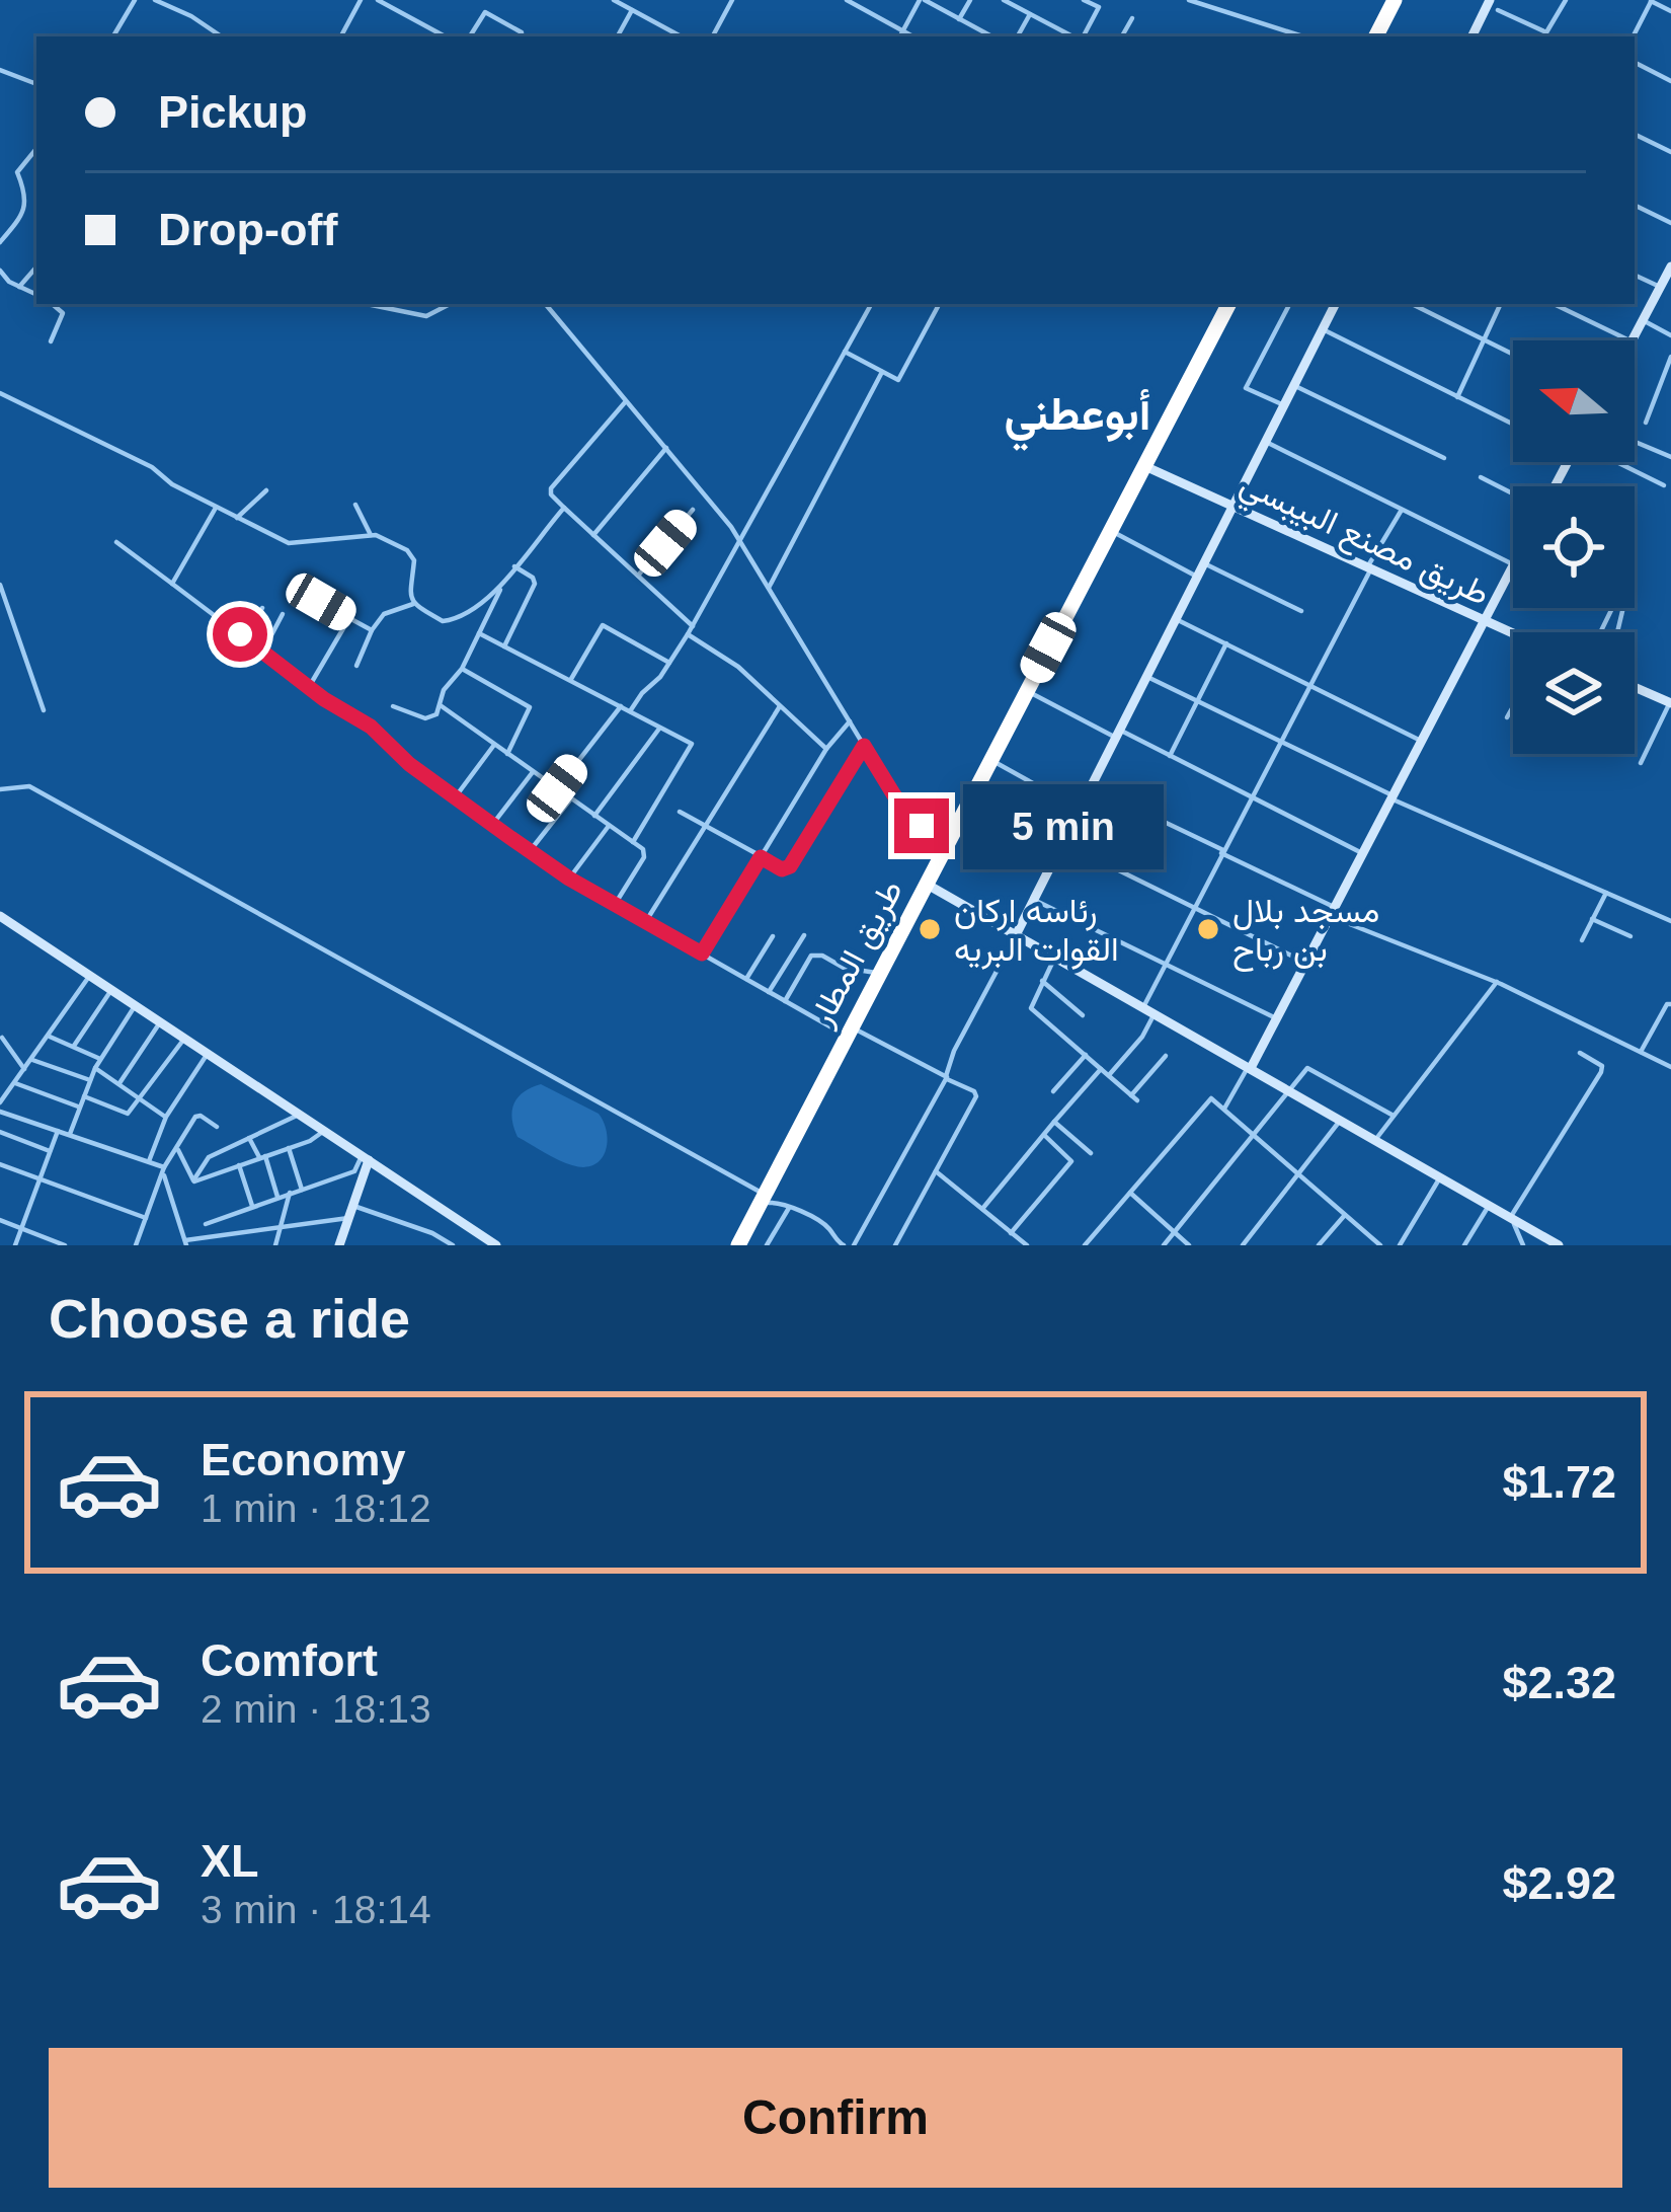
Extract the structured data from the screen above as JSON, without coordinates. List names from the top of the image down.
{
  "streets": {
    "highway": ["طريق المطار"],
    "street": ["طريق مصنع البيبسي"]
  },
  "crossings": [
    ["طريق مصنع البيبسي", "طريق المطار"]
  ],
  "districts": ["أبوعطني"],
  "places": ["رئاسه اركان القوات البريه", "مسجد بلال بن رباح"],
  "north": "left",
  "page": {
    "banner": ["Pickup", "Drop-off"],
    "bubble": "5 min",
    "heading": "Choose a ride",
    "list": [
      {
        "name": "Economy",
        "note": "1 min · 18:12",
        "value": "$1.72"
      },
      {
        "name": "Comfort",
        "note": "2 min · 18:13",
        "value": "$2.32"
      },
      {
        "name": "XL",
        "note": "3 min · 18:14",
        "value": "$2.92"
      }
    ],
    "buttons": "Confirm"
  }
}
